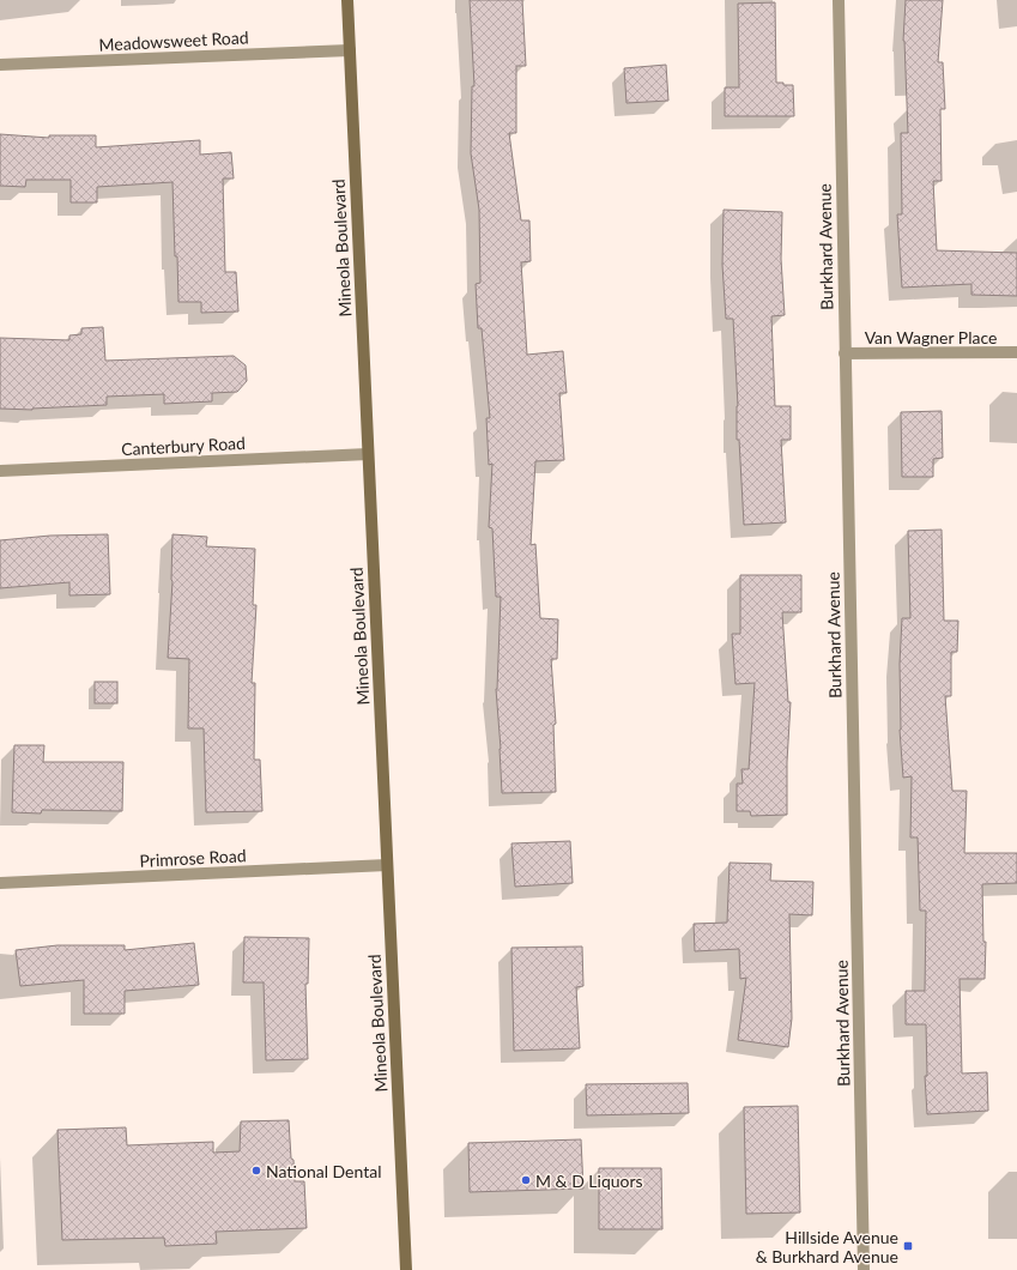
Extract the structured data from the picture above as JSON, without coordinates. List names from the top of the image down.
{
  "streets": {
    "main road": ["Mineola Boulevard"],
    "street": [
      "Meadowsweet Road",
      "Burkhard Avenue",
      "Van Wagner Place",
      "Canterbury Road",
      "Primrose Road"
    ]
  },
  "crossings": [
    ["Meadowsweet Road", "Mineola Boulevard"],
    ["Burkhard Avenue", "Van Wagner Place"],
    ["Mineola Boulevard", "Canterbury Road"],
    ["Mineola Boulevard", "Primrose Road"]
  ],
  "places": {
    "other": ["National Dental", "M & D Liquors"],
    "transit": ["Hillside Avenue & Burkhard Avenue"]
  }
}
